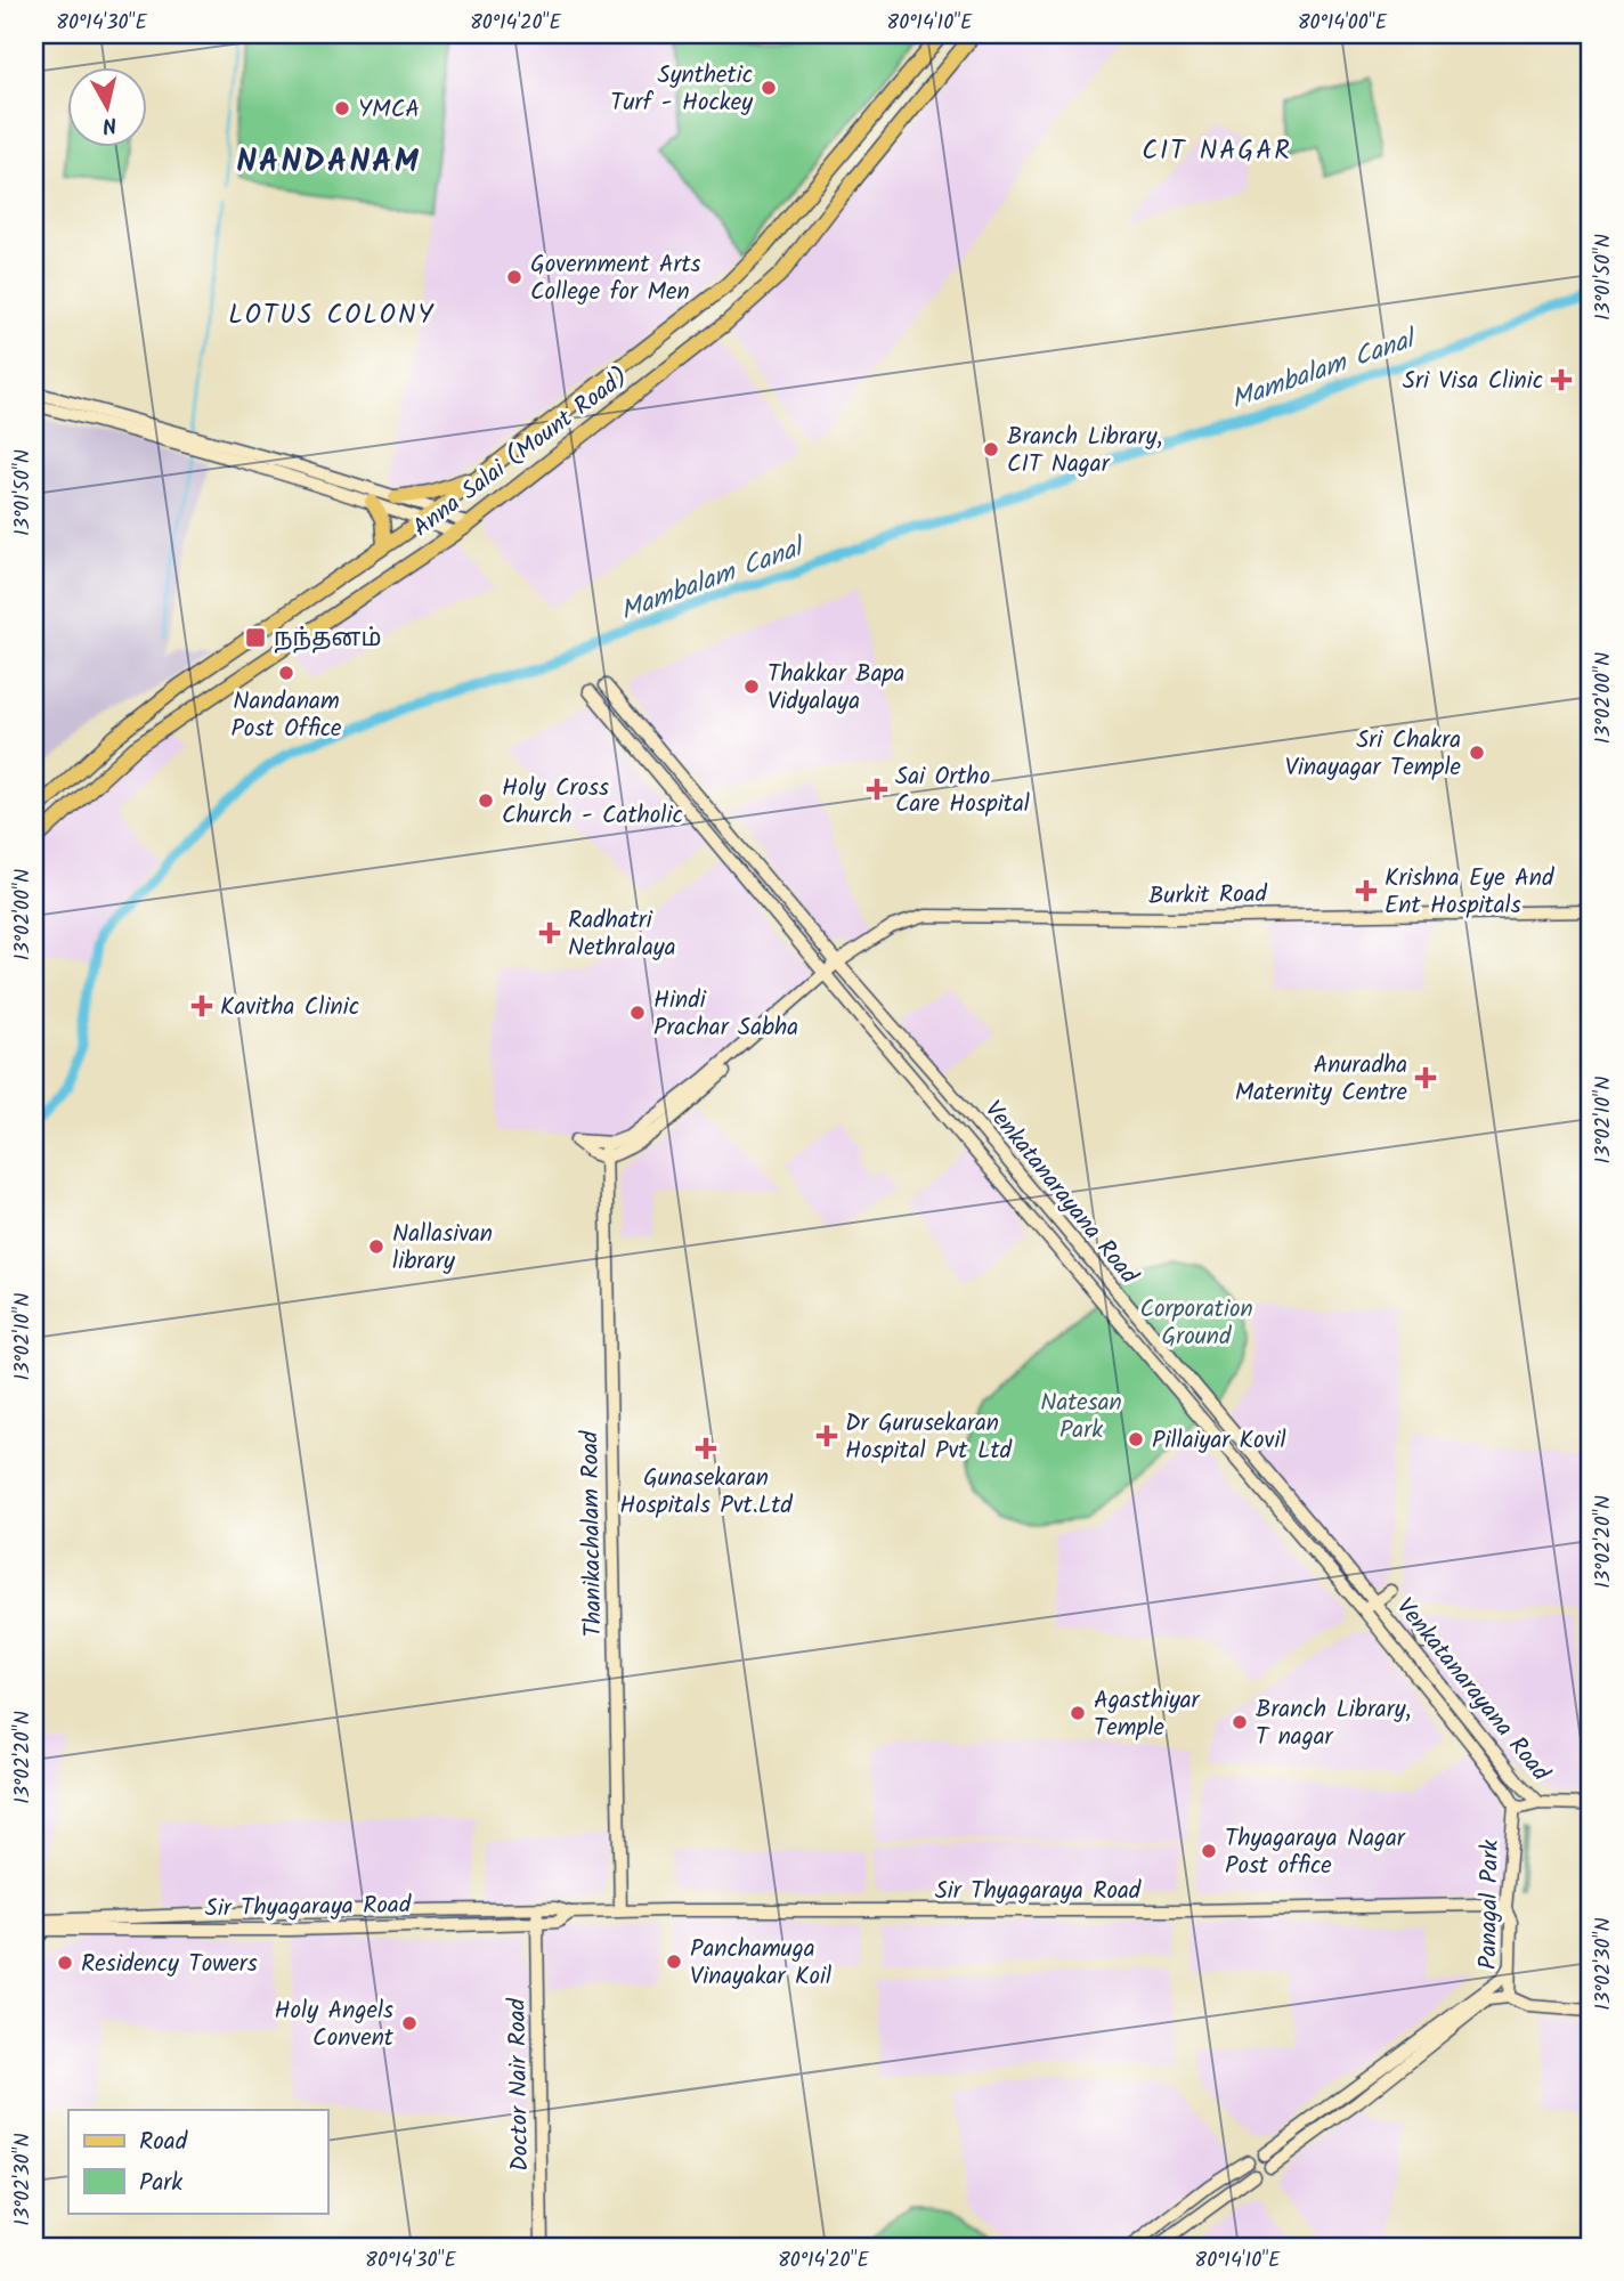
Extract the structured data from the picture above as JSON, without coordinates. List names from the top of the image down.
{
  "streets": {
    "main road": [
      "Anna Salai (Mount Road)",
      "Burkit Road",
      "Venkatanarayana Road",
      "Thanikachalam Road",
      "Sir Thyagaraya Road",
      "Panagal Park",
      "Doctor Nair Road"
    ]
  },
  "crossings": [
    ["Burkit Road", "Venkatanarayana Road"],
    ["Venkatanarayana Road", "Panagal Park"],
    ["Thanikachalam Road", "Sir Thyagaraya Road"],
    ["Sir Thyagaraya Road", "Panagal Park"],
    ["Sir Thyagaraya Road", "Doctor Nair Road"]
  ],
  "districts": ["CIT NAGAR", "NANDANAM", "LOTUS COLONY"],
  "water": ["Mambalam Canal"],
  "parks": ["Corporation Ground", "Natesan Park"],
  "places": {
    "other": [
      "Synthetic Turf - Hockey",
      "YMCA",
      "Government Arts College for Men",
      "Branch Library, CIT Nagar",
      "Nandanam Post Office",
      "Thakkar Bapa Vidyalaya",
      "Sri Chakra Vinayagar Temple",
      "Holy Cross Church - Catholic",
      "Hindi Prachar Sabha",
      "Nallasivan library",
      "Pillaiyar Kovil",
      "Agasthiyar Temple",
      "Branch Library, T nagar",
      "Thyagaraya Nagar Post office",
      "Panchamuga Vinayakar Koil",
      "Residency Towers",
      "Holy Angels Convent"
    ],
    "health": [
      "Sri Visa Clinic",
      "Sai Ortho Care Hospital",
      "Krishna Eye And Ent Hospitals",
      "Radhatri Nethralaya",
      "Kavitha Clinic",
      "Anuradha Maternity Centre",
      "Dr Gurusekaran Hospital Pvt Ltd",
      "Gunasekaran Hospitals Pvt.Ltd"
    ],
    "transit": ["நந்தனம்"]
  },
  "legend": ["Road", "Park"],
  "north": "bottom",
  "coordinates": [
    "80°14'30\"E",
    "80°14'20\"E",
    "80°14'10\"E",
    "80°14'00\"E",
    "13°01'50\"N",
    "13°02'00\"N",
    "13°02'10\"N",
    "13°02'20\"N",
    "13°02'30\"N"
  ]
}
